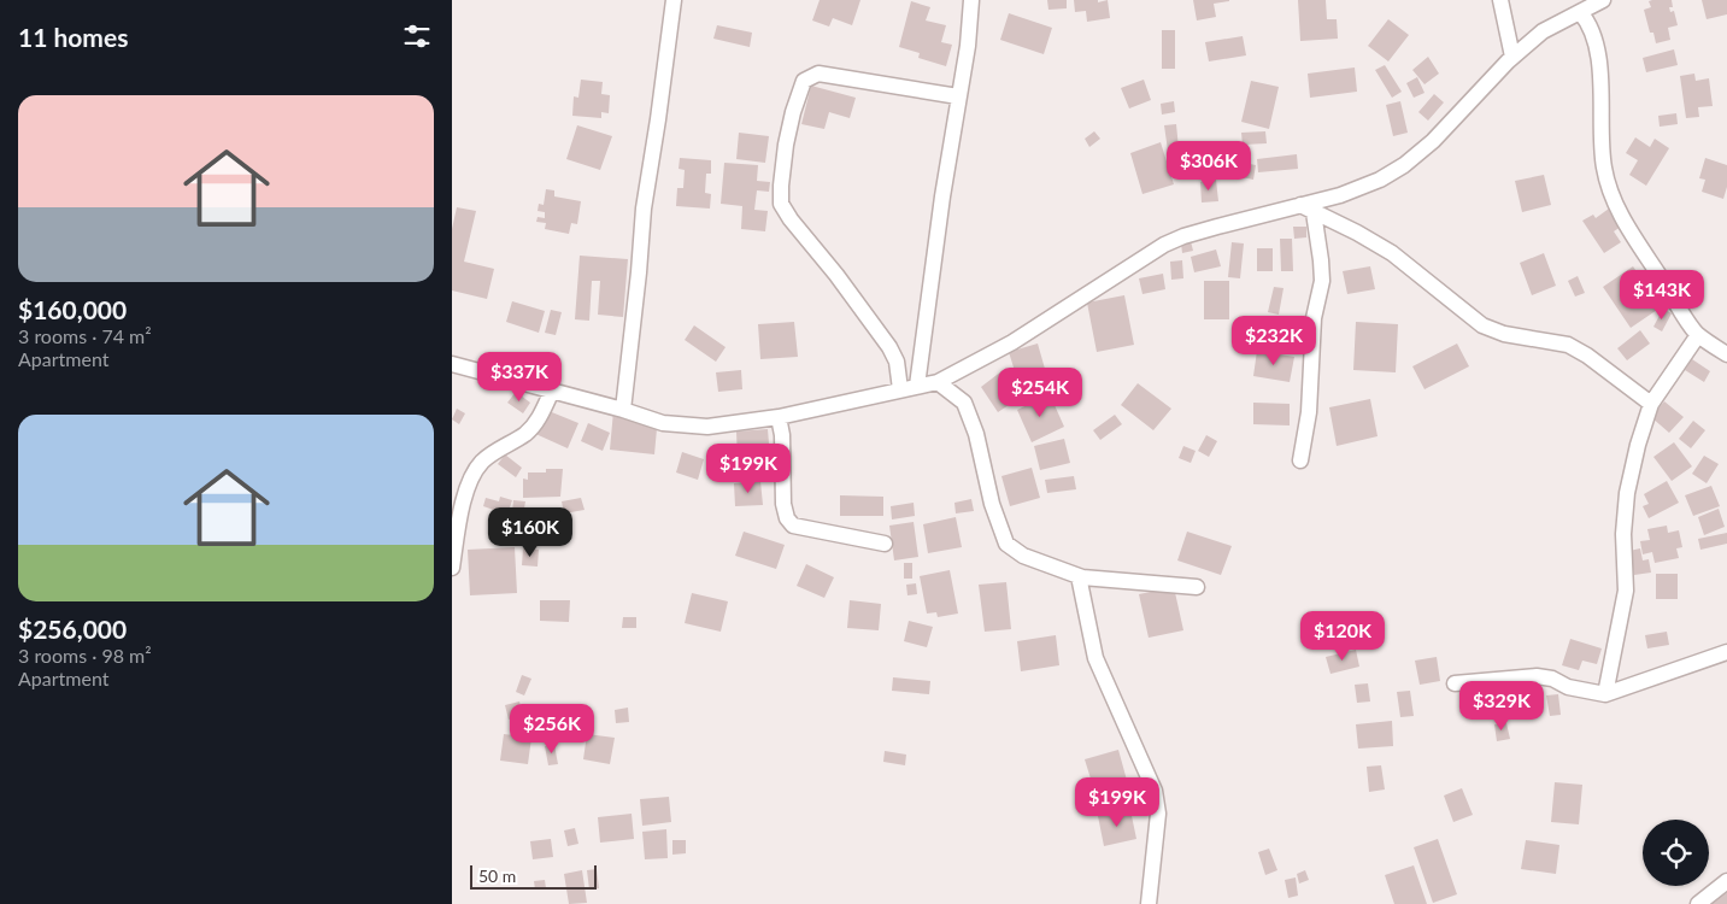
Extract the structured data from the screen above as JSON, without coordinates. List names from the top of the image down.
{
  "scale_bar": "50 m",
  "page": {
    "heading": "11 homes",
    "list": [
      {
        "name": "$160,000",
        "note": "3 rooms · 74 m² · Apartment"
      },
      {
        "name": "$256,000",
        "note": "3 rooms · 98 m² · Apartment"
      }
    ],
    "price": [
      "$306K",
      "$143K",
      "$232K",
      "$337K",
      "$254K",
      "$199K",
      "$160K",
      "$120K",
      "$329K",
      "$256K",
      "$199K"
    ],
    "scale": "50 m"
  }
}
